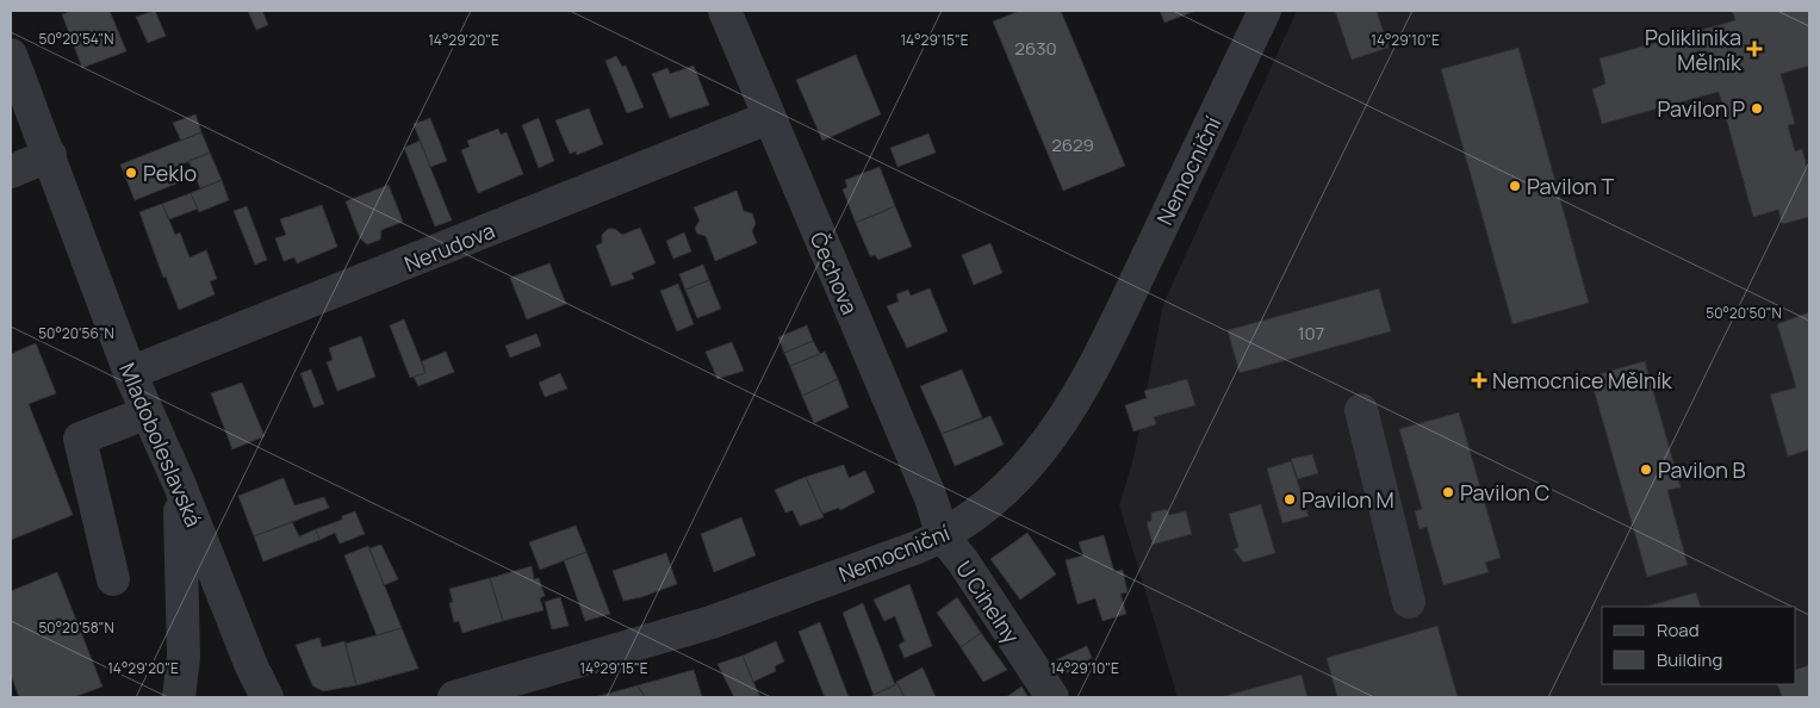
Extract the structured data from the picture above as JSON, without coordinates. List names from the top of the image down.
{
  "streets": {
    "street": [
      "Nemocniční",
      "Nerudova",
      "Čechova",
      "Mladoboleslavská",
      "U Cihelny"
    ]
  },
  "crossings": [
    ["Nemocniční", "Čechova"],
    ["Nemocniční", "U Cihelny"],
    ["Nerudova", "Čechova"],
    ["Nerudova", "Mladoboleslavská"],
    ["Čechova", "U Cihelny"]
  ],
  "places": {
    "health": ["Poliklinika Mělník", "Nemocnice Mělník"],
    "other": [
      "Pavilon P",
      "Peklo",
      "Pavilon T",
      "Pavilon B",
      "Pavilon C",
      "Pavilon M"
    ]
  },
  "house_numbers": ["2630", "2629", "107"],
  "legend": ["Road", "Building"],
  "coordinates": [
    "50°20'54\"N",
    "14°29'20\"E",
    "14°29'15\"E",
    "14°29'10\"E",
    "50°20'50\"N",
    "50°20'56\"N",
    "50°20'58\"N"
  ]
}
